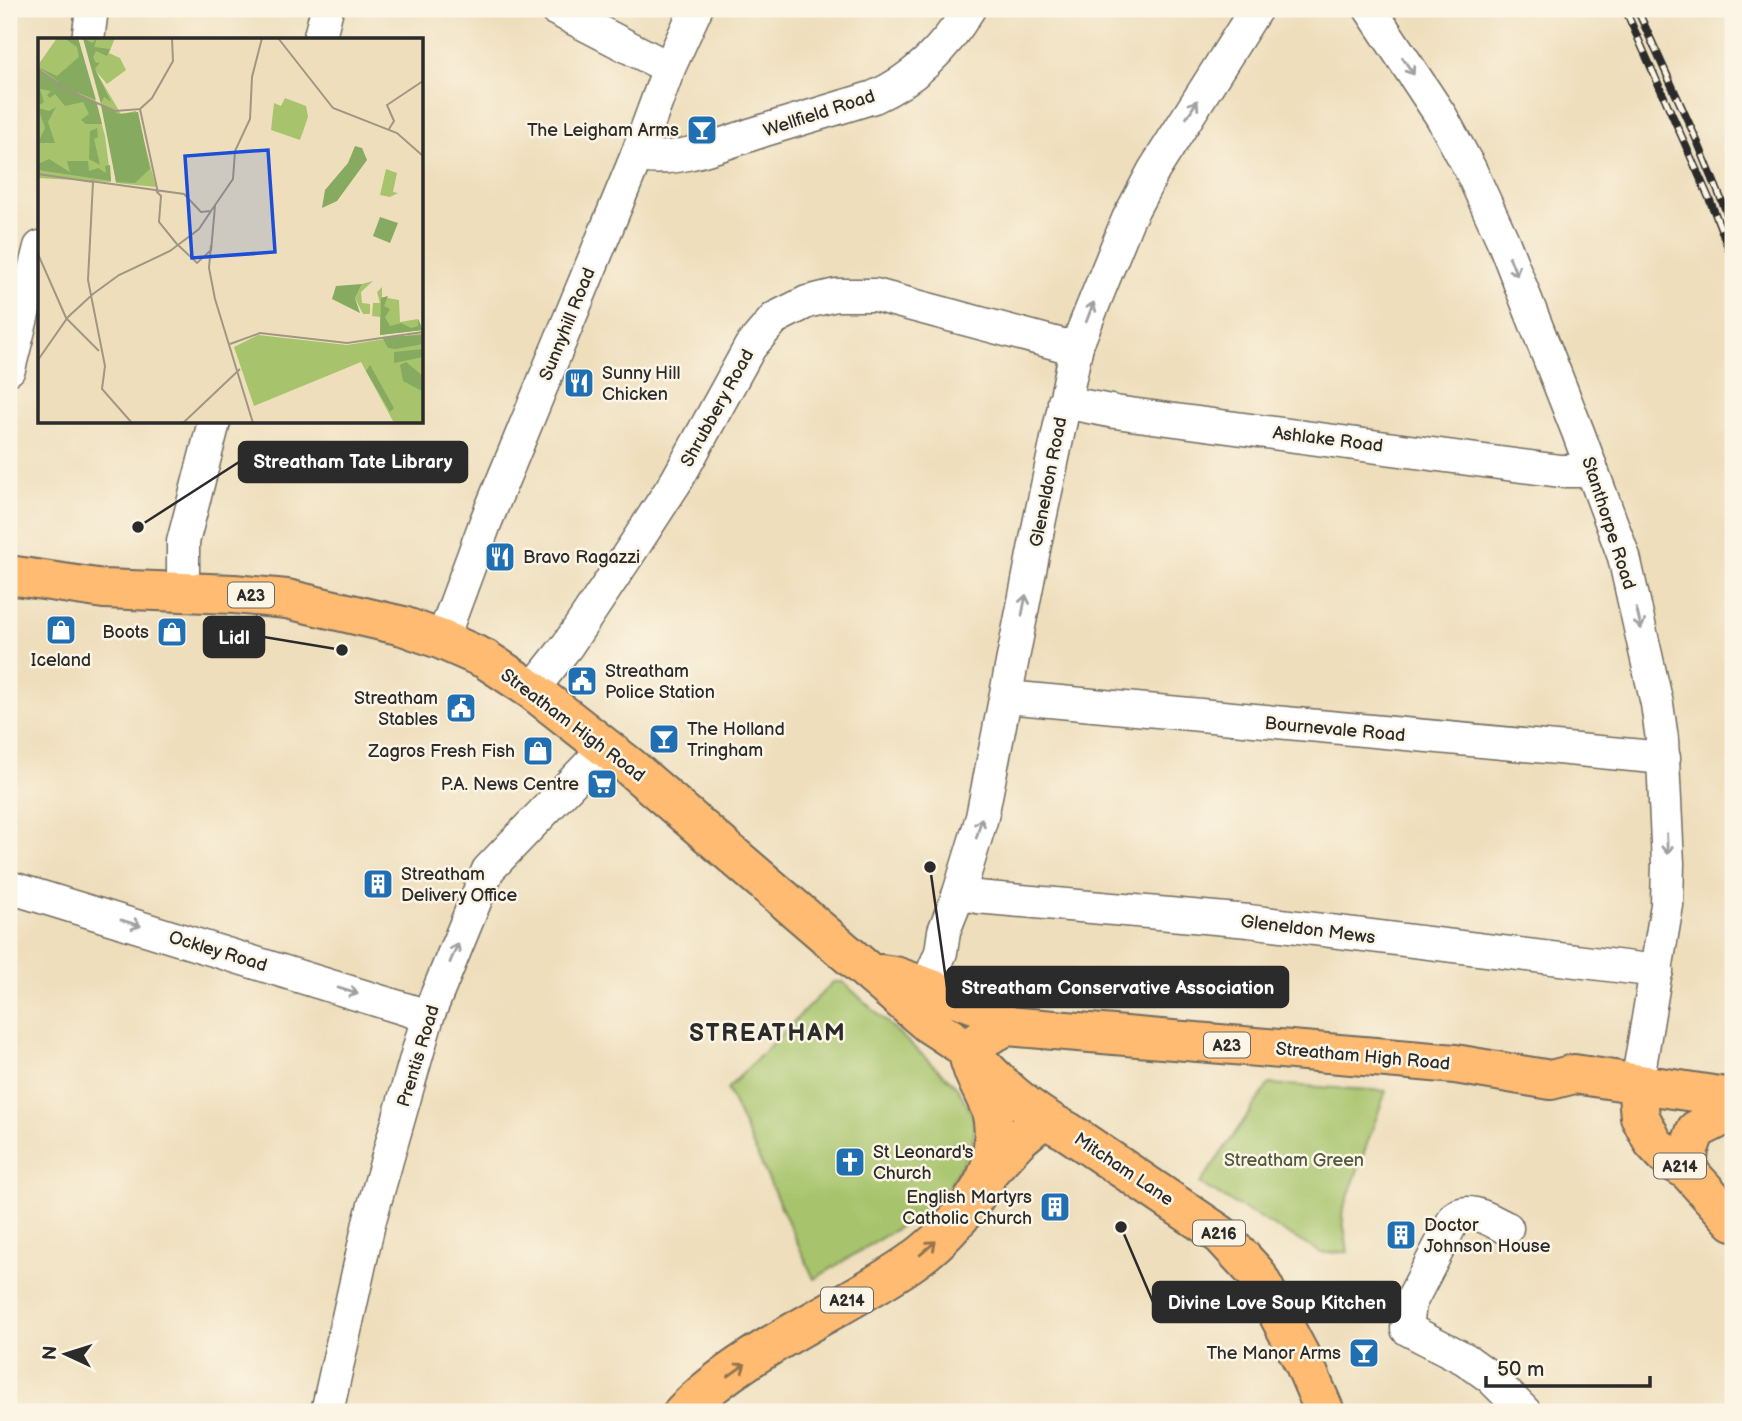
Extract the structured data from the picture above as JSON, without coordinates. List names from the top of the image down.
{
  "streets": {
    "main road": [
      "A23",
      "Streatham High Road",
      "A214",
      "Mitcham Lane",
      "A216"
    ],
    "street": [
      "Wellfield Road",
      "Sunnyhill Road",
      "Shrubbery Road",
      "Ashlake Road",
      "Gleneldon Road",
      "Stanthorpe Road",
      "Bournevale Road",
      "Gleneldon Mews",
      "Ockley Road",
      "Prentis Road"
    ]
  },
  "crossings": [
    ["Wellfield Road", "Sunnyhill Road"],
    ["Sunnyhill Road", "Streatham High Road"],
    ["Shrubbery Road", "Gleneldon Road"],
    ["Shrubbery Road", "Streatham High Road"],
    ["Ashlake Road", "Gleneldon Road"],
    ["Ashlake Road", "Stanthorpe Road"],
    ["Gleneldon Road", "Streatham High Road"],
    ["Gleneldon Road", "Bournevale Road"],
    ["Gleneldon Road", "Gleneldon Mews"],
    ["Stanthorpe Road", "Streatham High Road"],
    ["Stanthorpe Road", "Bournevale Road"],
    ["Stanthorpe Road", "Gleneldon Mews"],
    ["Stanthorpe Road", "A214"],
    ["Streatham High Road", "Prentis Road"],
    ["Streatham High Road", "A214"],
    ["Streatham High Road", "Mitcham Lane"],
    ["Ockley Road", "Prentis Road"],
    ["A214", "Mitcham Lane"]
  ],
  "one_way": [
    "Gleneldon Road",
    "Stanthorpe Road",
    "Ockley Road",
    "Prentis Road"
  ],
  "districts": ["STREATHAM"],
  "parks": ["Streatham Green"],
  "places": {
    "bar": ["The Leigham Arms", "The Holland Tringham", "The Manor Arms"],
    "restaurant": ["Sunny Hill Chicken", "Bravo Ragazzi"],
    "other": [
      "Streatham Tate Library",
      "Lidl",
      "Streatham Conservative Association",
      "Divine Love Soup Kitchen"
    ],
    "shop": ["Iceland", "Boots", "Zagros Fresh Fish"],
    "public building": ["Streatham Police Station", "Streatham Stables"],
    "supermarket": ["P.A. News Centre"],
    "building": ["Streatham Delivery Office", "English Martyrs Catholic Church", "Doctor Johnson House"],
    "church": ["St Leonard's Church"]
  },
  "scale_bar": "50 m",
  "north": "left"
}
